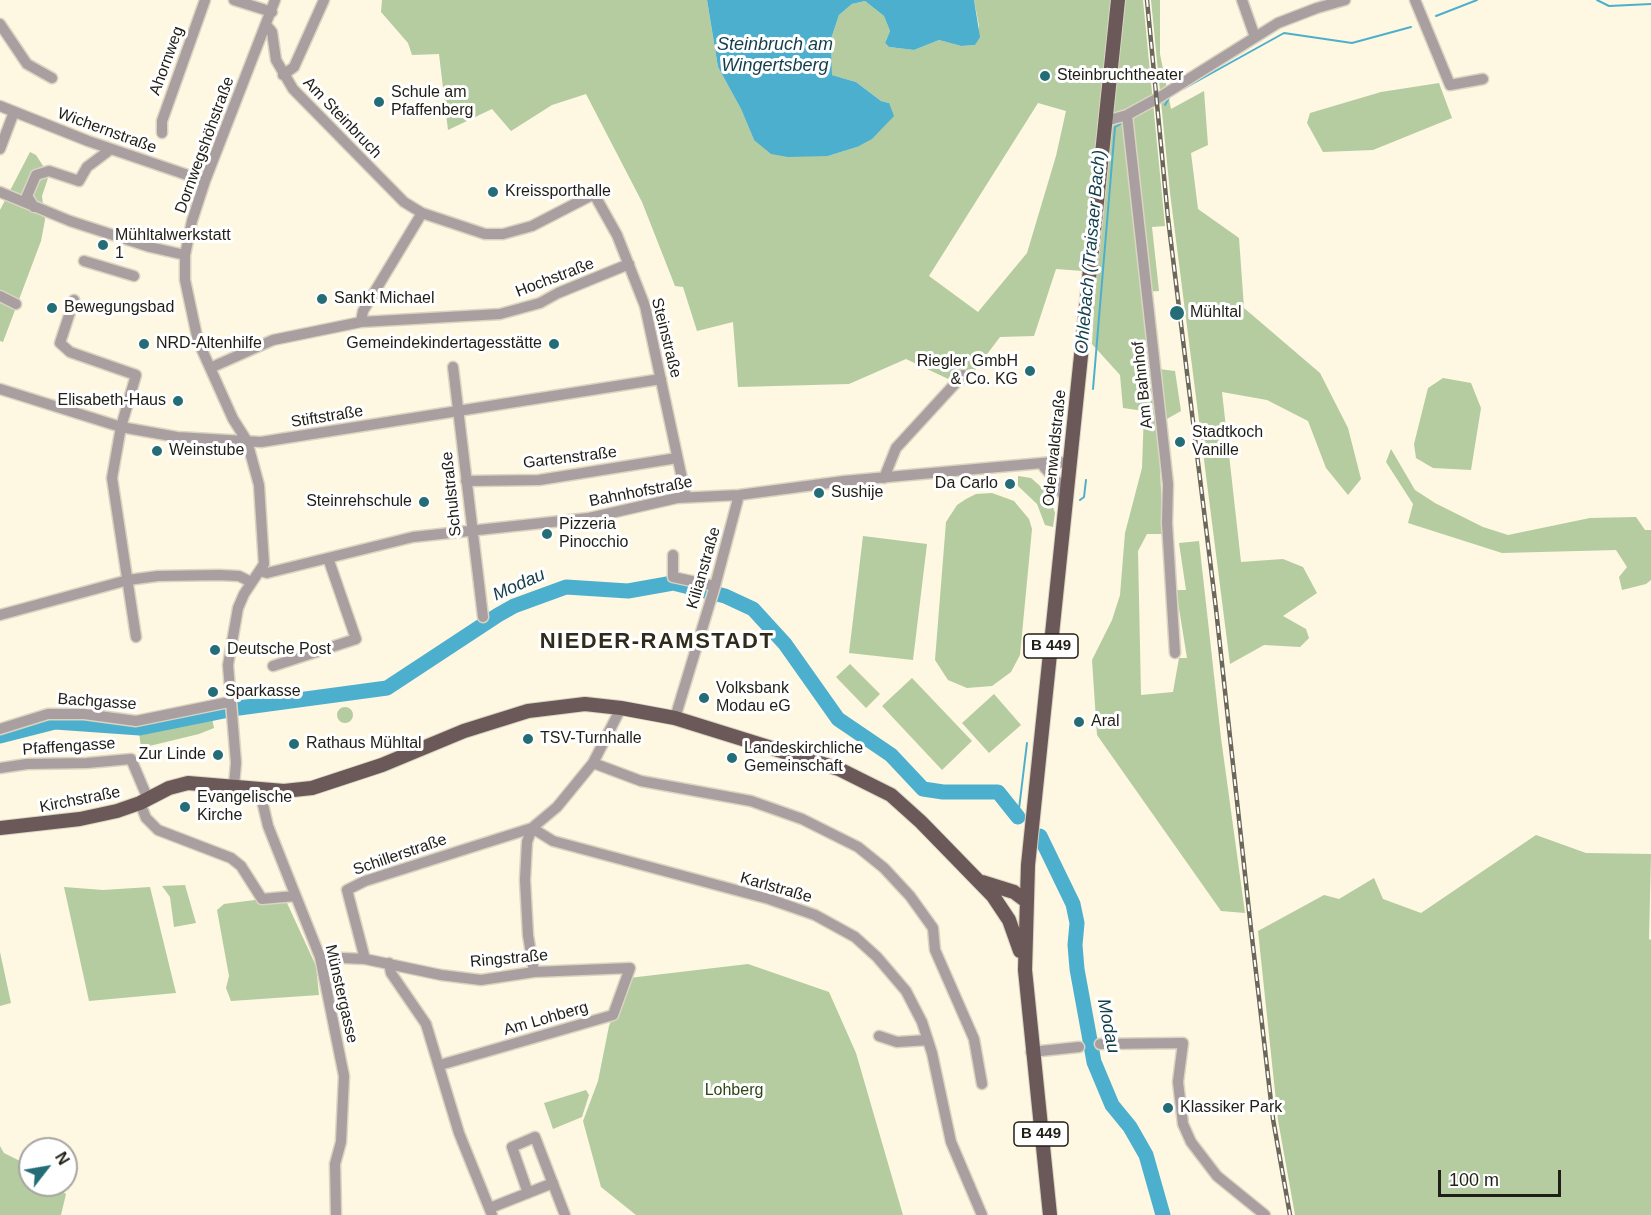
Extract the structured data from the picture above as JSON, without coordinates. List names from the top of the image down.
{
  "streets": {
    "main road": ["Odenwaldstraße", "B 449", "Kirchstraße"],
    "street": [
      "Ahornweg",
      "Am Steinbruch",
      "Wichernstraße",
      "Dornwegshöhstraße",
      "Hochstraße",
      "Steinstraße",
      "Am Bahnhof",
      "Stiftstraße",
      "Gartenstraße",
      "Bahnhofstraße",
      "Schulstraße",
      "Kilianstraße",
      "Bachgasse",
      "Pfaffengasse",
      "Schillerstraße",
      "Karlstraße",
      "Ringstraße",
      "Münstergasse",
      "Am Lohberg"
    ]
  },
  "crossings": [
    ["Am Steinbruch", "Dornwegshöhstraße"],
    ["Am Steinbruch", "Steinstraße"],
    ["Wichernstraße", "Dornwegshöhstraße"],
    ["Dornwegshöhstraße", "Hochstraße"],
    ["Dornwegshöhstraße", "Stiftstraße"],
    ["Dornwegshöhstraße", "Bahnhofstraße"],
    ["Hochstraße", "Steinstraße"],
    ["Steinstraße", "Stiftstraße"],
    ["Steinstraße", "Gartenstraße"],
    ["Steinstraße", "Bahnhofstraße"],
    ["Stiftstraße", "Schulstraße"],
    ["Odenwaldstraße", "Bahnhofstraße"],
    ["Odenwaldstraße", "B 449"],
    ["Gartenstraße", "Schulstraße"],
    ["Bahnhofstraße", "Schulstraße"],
    ["Bahnhofstraße", "Kilianstraße"],
    ["Kilianstraße", "Kirchstraße"],
    ["Pfaffengasse", "Kirchstraße"],
    ["Kirchstraße", "Münstergasse"],
    ["Schillerstraße", "Karlstraße"],
    ["Schillerstraße", "Ringstraße"],
    ["Ringstraße", "Münstergasse"],
    ["Ringstraße", "Am Lohberg"]
  ],
  "districts": ["NIEDER-RAMSTADT"],
  "water": ["Steinbruch am Wingertsberg", "Ohlebach (Traisaer Bach)", "Modau"],
  "parks": ["Lohberg"],
  "places": [
    "Steinbruchtheater",
    "Schule am Pfaffenberg",
    "Kreissporthalle",
    "Mühltalwerkstatt 1",
    "Sankt Michael",
    "Bewegungsbad",
    "Mühltal",
    "NRD-Altenhilfe",
    "Gemeindekindertagesstätte",
    "Riegler GmbH & Co. KG",
    "Elisabeth-Haus",
    "Stadtkoch Vanille",
    "Weinstube",
    "Da Carlo",
    "Sushije",
    "Steinrehschule",
    "Pizzeria Pinocchio",
    "Deutsche Post",
    "Sparkasse",
    "Volksbank Modau eG",
    "Aral",
    "TSV-Turnhalle",
    "Rathaus Mühltal",
    "Zur Linde",
    "Landeskirchliche Gemeinschaft",
    "Evangelische Kirche",
    "Klassiker Park"
  ],
  "scale_bar": "100 m",
  "north": "top right"
}
